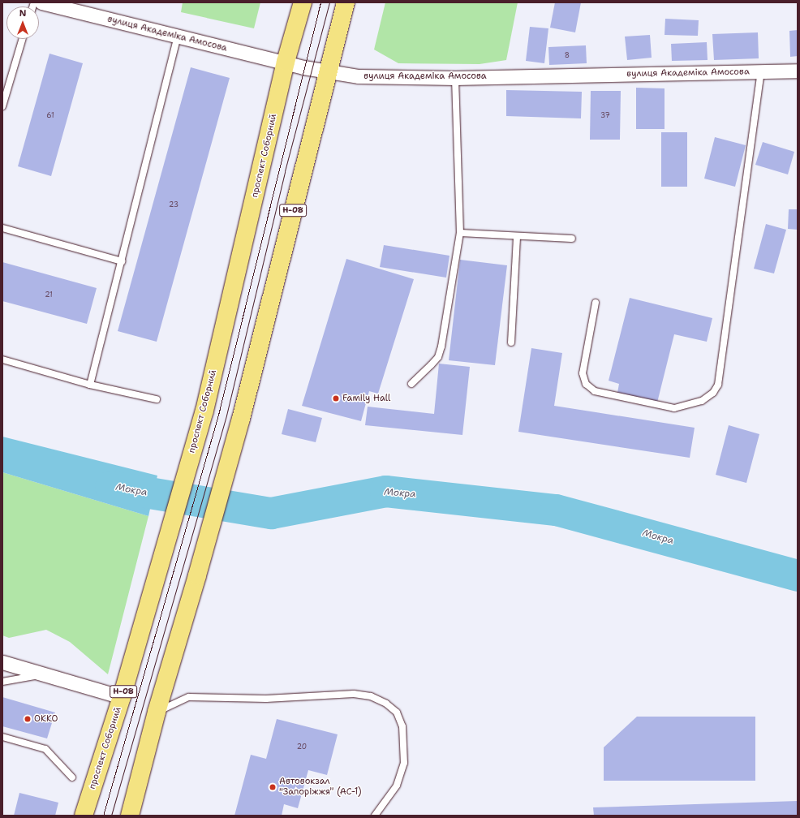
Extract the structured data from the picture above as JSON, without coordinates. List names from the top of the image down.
{
  "streets": {
    "main road": ["проспект Соборний", "Н-08"],
    "street": ["вулиця Академіка Амосова"]
  },
  "crossings": [
    ["вулиця Академіка Амосова", "проспект Соборний"],
    ["вулиця Академіка Амосова", "Н-08"]
  ],
  "water": ["Мокра"],
  "places": ["Family Hall", "ОККО", "Автовокзал \"Запоріжжя\" (АС-1)"],
  "house_numbers": [
    "8",
    "61",
    "37",
    "23",
    "21",
    "20"
  ],
  "north": "top"
}
